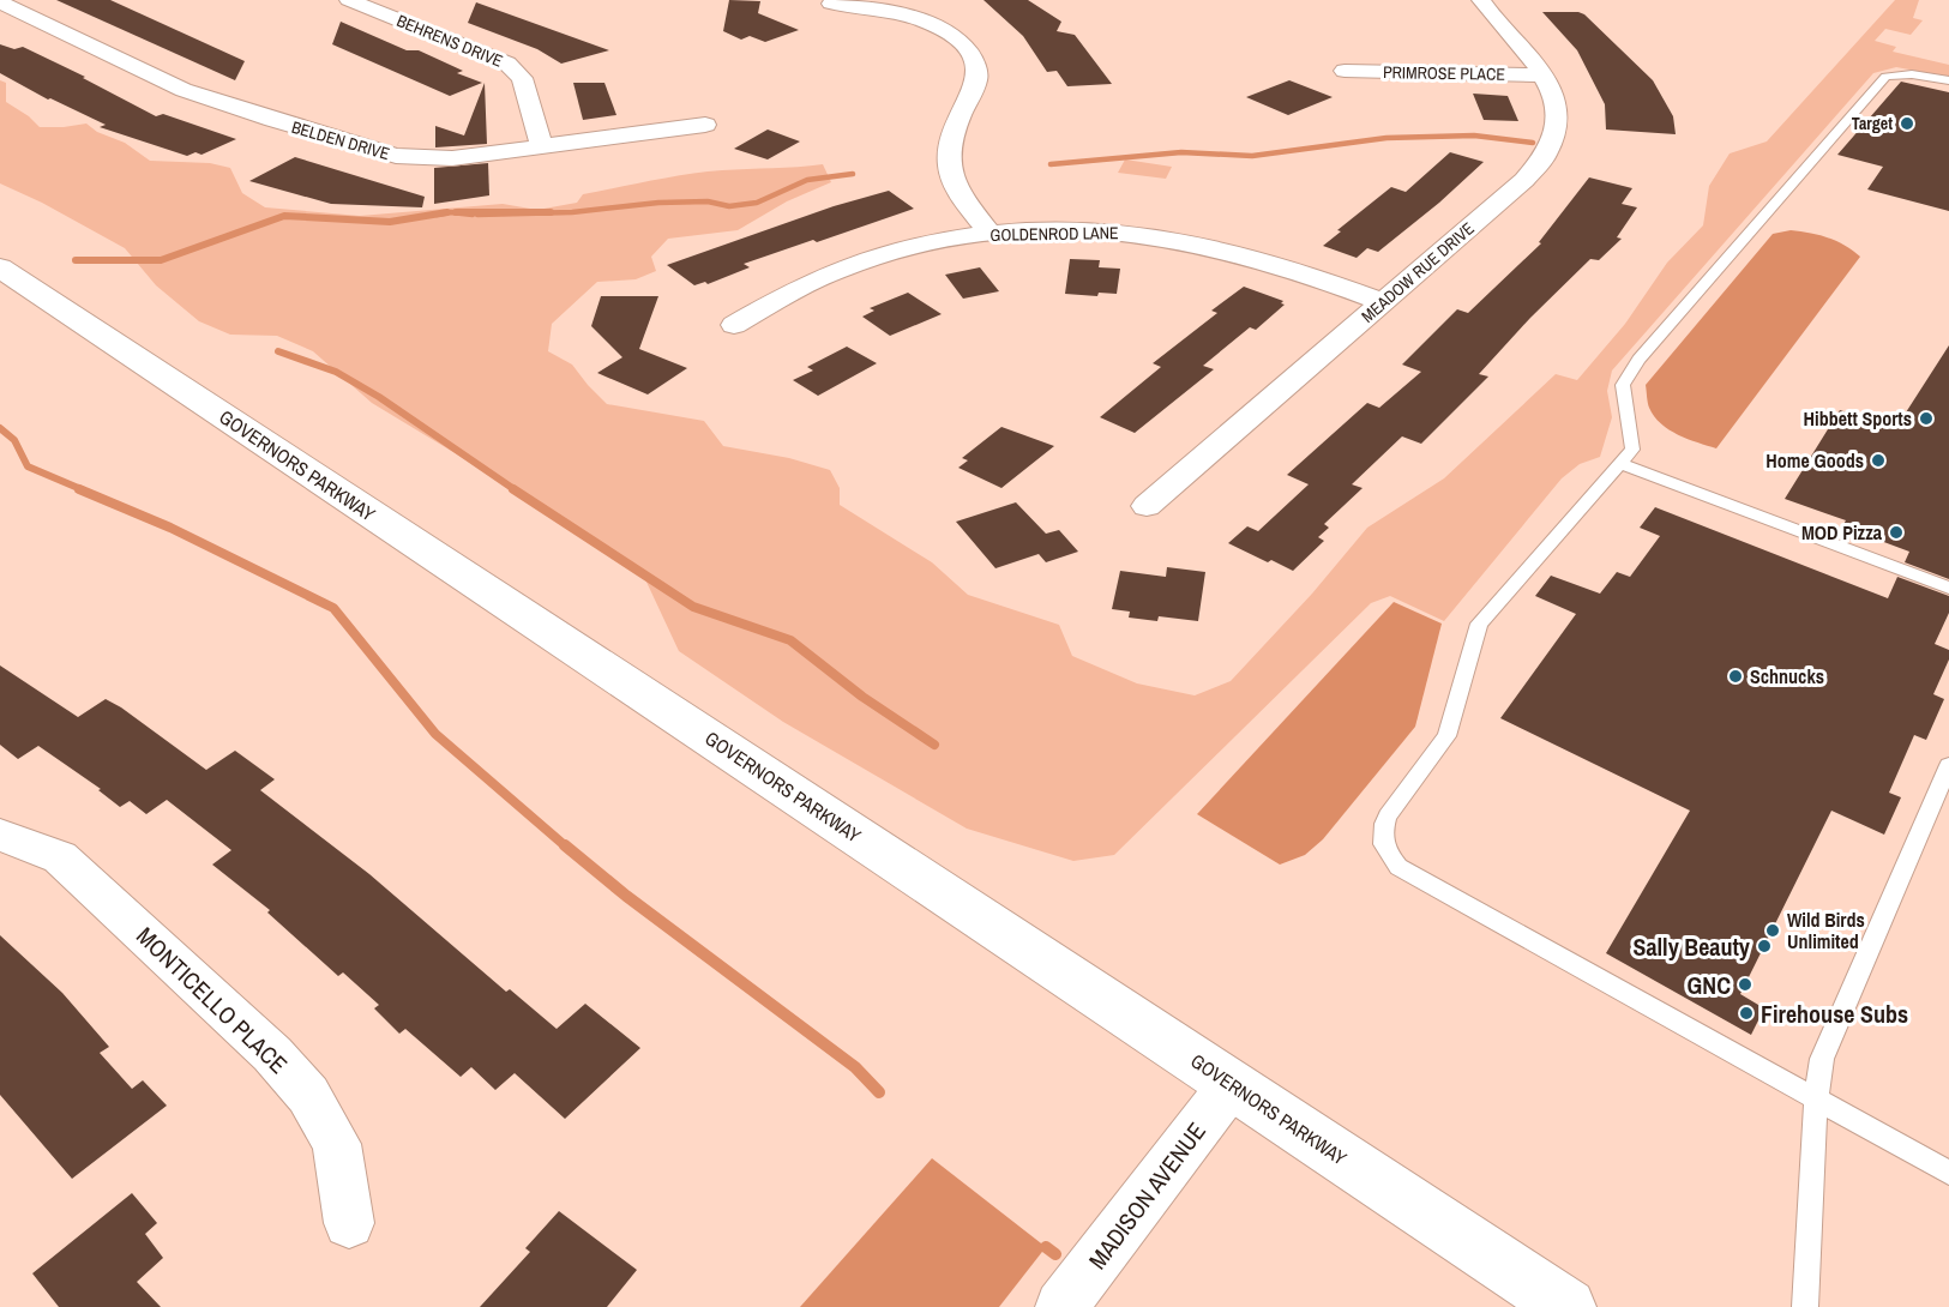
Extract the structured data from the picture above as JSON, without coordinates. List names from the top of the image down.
{
  "streets": {
    "main road": ["GOVERNORS PARKWAY"],
    "street": [
      "BEHRENS DRIVE",
      "PRIMROSE PLACE",
      "BELDEN DRIVE",
      "GOLDENROD LANE",
      "MEADOW RUE DRIVE",
      "MONTICELLO PLACE",
      "MADISON AVENUE"
    ]
  },
  "crossings": [
    ["BEHRENS DRIVE", "BELDEN DRIVE"],
    ["PRIMROSE PLACE", "MEADOW RUE DRIVE"],
    ["GOLDENROD LANE", "MEADOW RUE DRIVE"],
    ["GOVERNORS PARKWAY", "MADISON AVENUE"]
  ],
  "places": [
    "Target",
    "Hibbett Sports",
    "Home Goods",
    "MOD Pizza",
    "Schnucks",
    "Wild Birds Unlimited",
    "Sally Beauty",
    "GNC",
    "Firehouse Subs"
  ]
}
